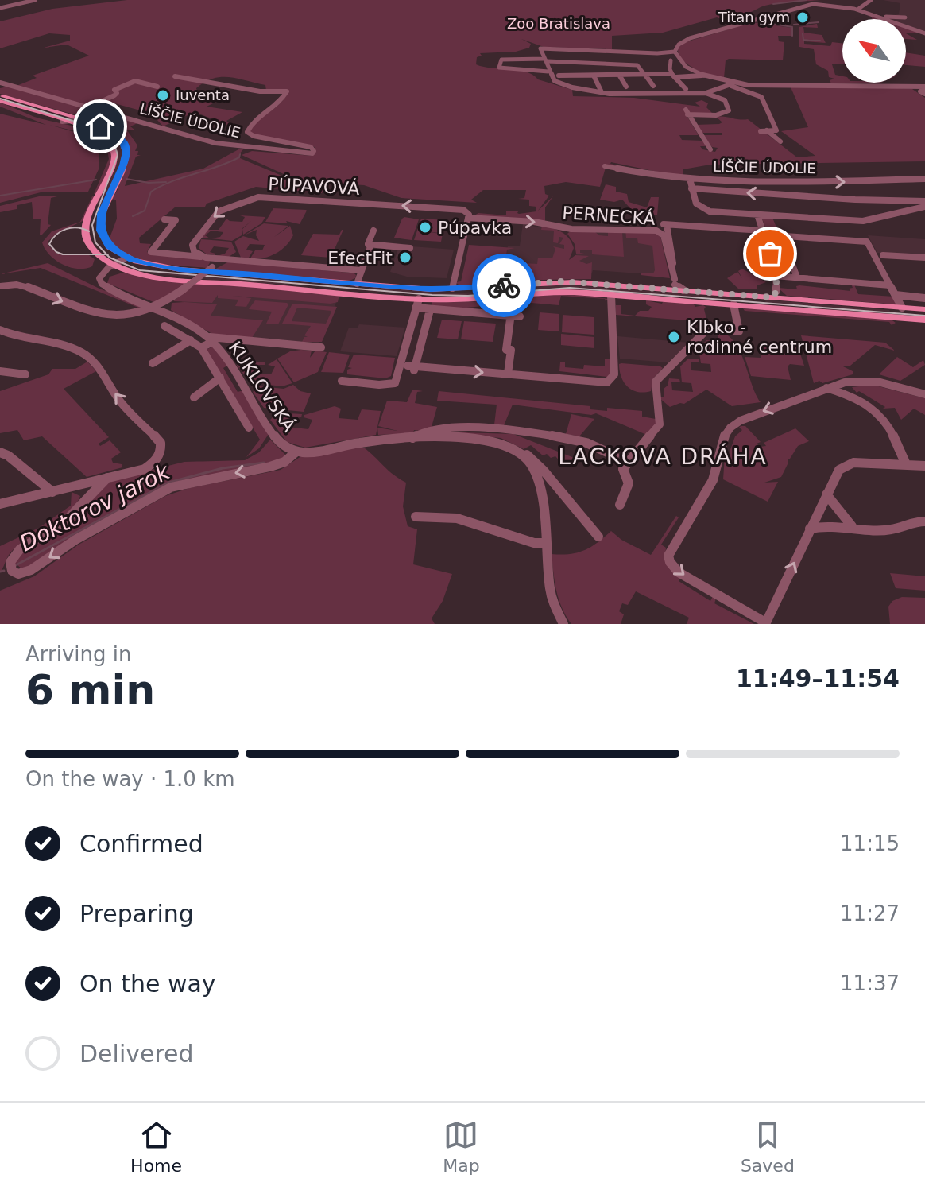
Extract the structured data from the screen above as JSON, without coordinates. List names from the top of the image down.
{
  "streets": {
    "street": [
      "LÍŠČIE ÚDOLIE",
      "PÚPAVOVÁ",
      "PERNECKÁ",
      "KUKLOVSKÁ"
    ]
  },
  "crossings": [
    ["PÚPAVOVÁ", "PERNECKÁ"]
  ],
  "one_way": ["PERNECKÁ"],
  "districts": ["LACKOVA DRÁHA"],
  "water": ["Doktorov jarok"],
  "parks": ["Zoo Bratislava"],
  "places": [
    "Titan gym",
    "Iuventa",
    "Púpavka",
    "EfectFit",
    "Klbko - rodinné centrum"
  ],
  "north": "top left",
  "page": {
    "heading": ["6 min", "Arriving in", "11:49–11:54"],
    "bar": "On the way · 1.0 km",
    "list": [
      ["Confirmed", "11:15"],
      ["Preparing", "11:27"],
      ["On the way", "11:37"],
      "Delivered"
    ],
    "tabs": ["Home", "Map", "Saved"]
  }
}
